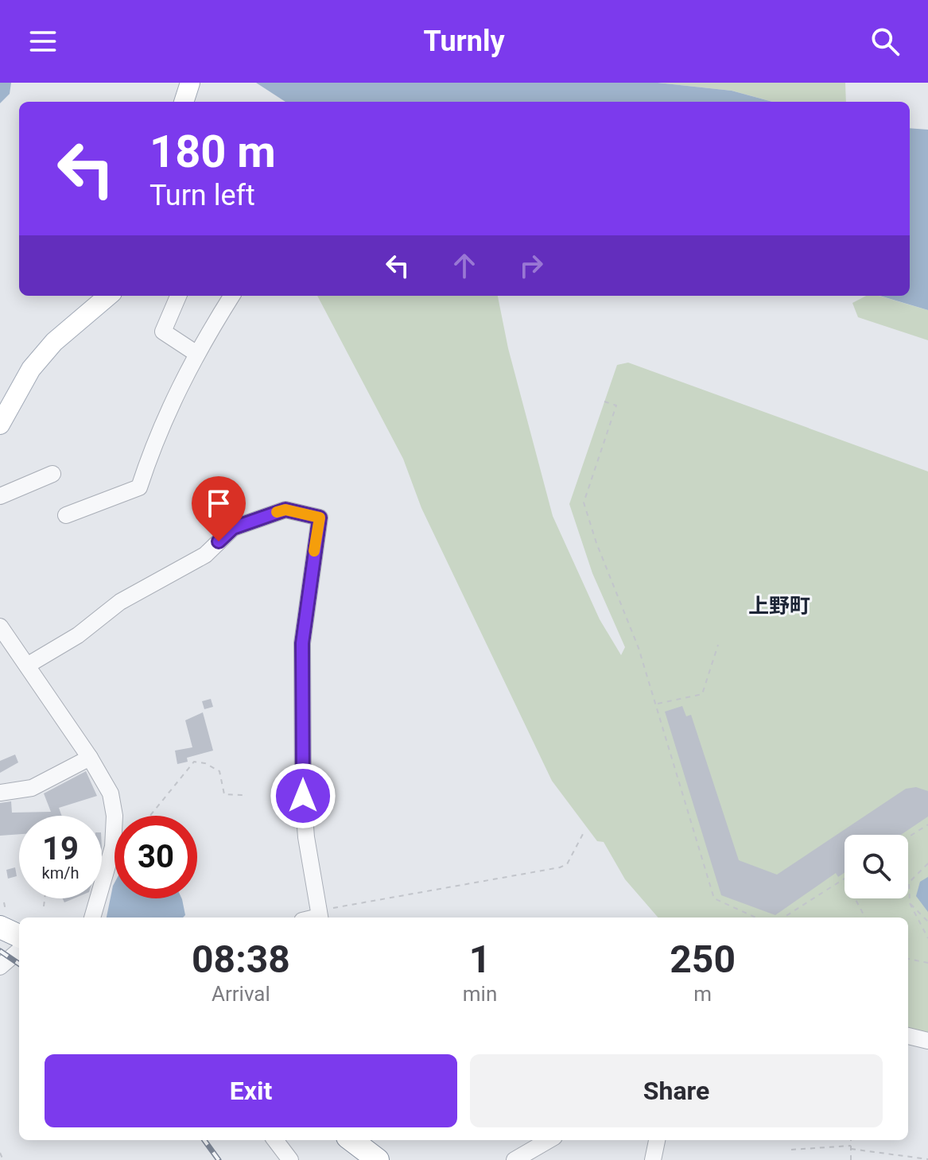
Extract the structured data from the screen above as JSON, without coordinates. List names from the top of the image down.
{
  "districts": ["上野町"],
  "page": {
    "header": "Turnly",
    "turn": ["180 m", "Turn left"],
    "speed": "19 km/h",
    "limit": "30",
    "eta": [
      "08:38",
      "Arrival",
      "1",
      "min",
      "250",
      "m"
    ],
    "buttons": ["Exit", "Share"]
  }
}
